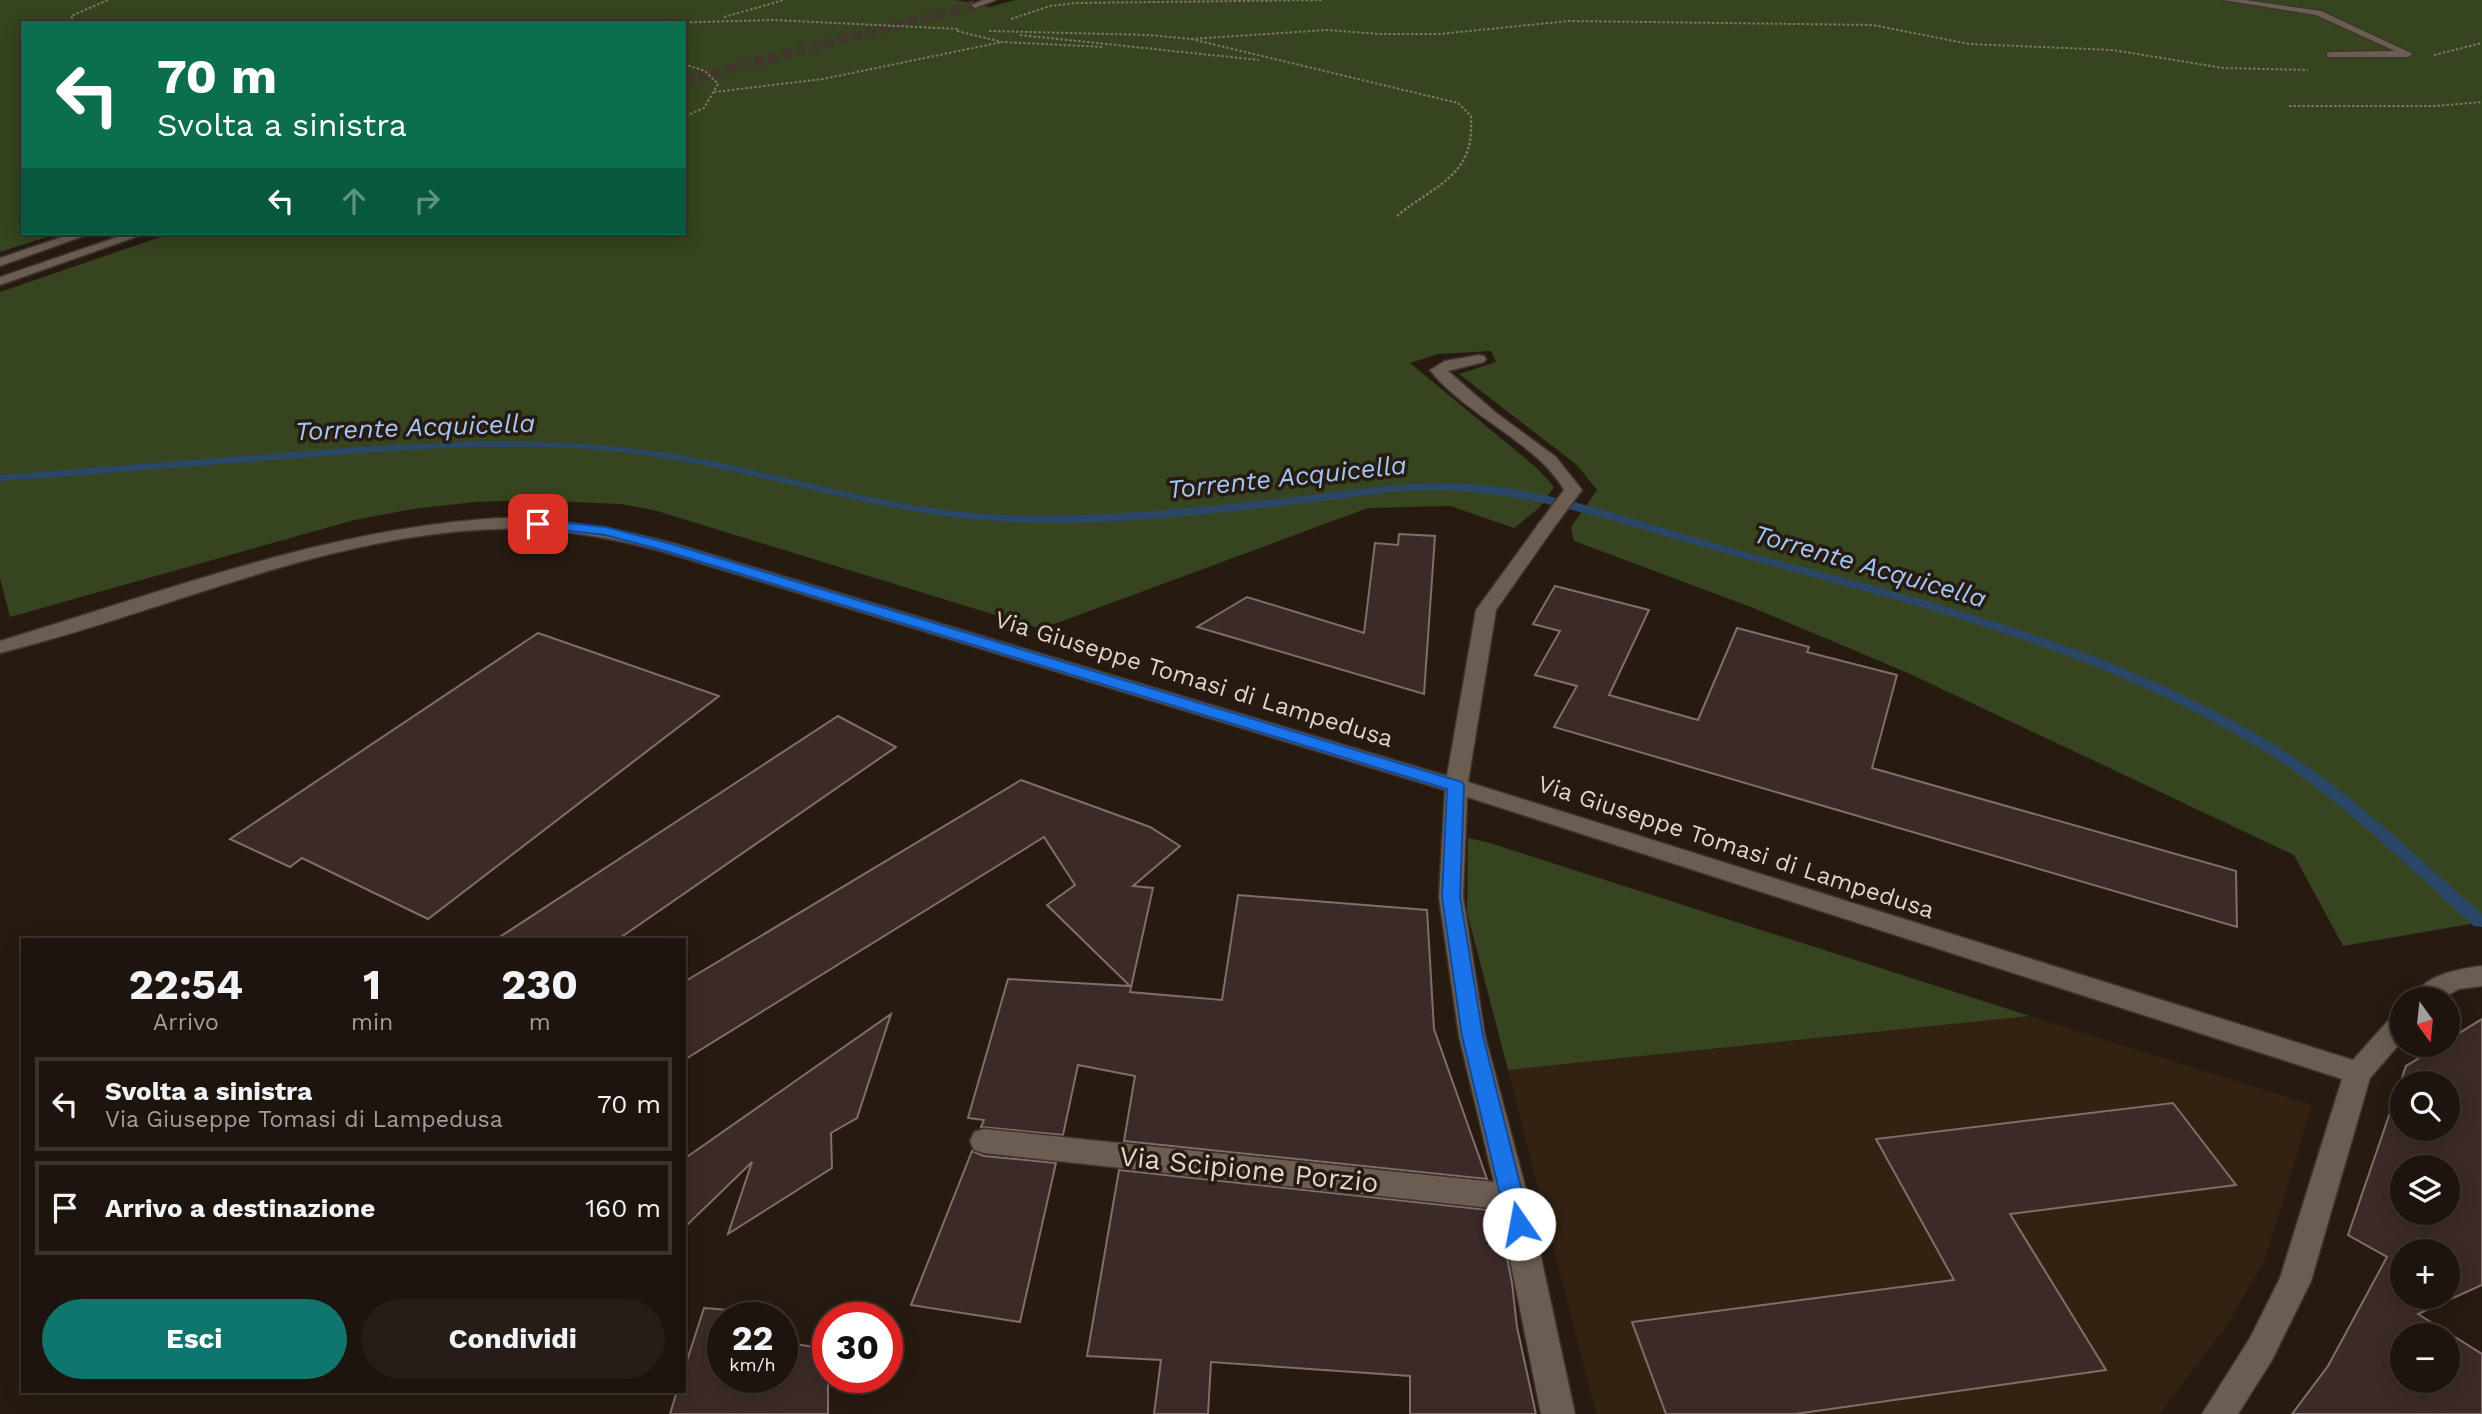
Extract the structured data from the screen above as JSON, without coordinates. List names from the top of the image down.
{
  "streets": {
    "street": ["Via Giuseppe Tomasi di Lampedusa", "Via Scipione Porzio"]
  },
  "water": ["Torrente Acquicella"],
  "north": "bottom",
  "page": {
    "turn": ["70 m", "Svolta a sinistra"],
    "eta": [
      "22:54",
      "Arrivo",
      "1",
      "min",
      "230",
      "m"
    ],
    "map_buttons": ["+", "−"],
    "list": [
      {
        "name": "Svolta a sinistra",
        "note": "Via Giuseppe Tomasi di Lampedusa",
        "value": "70 m"
      },
      {
        "name": "Arrivo a destinazione",
        "value": "160 m"
      }
    ],
    "buttons": ["Esci", "Condividi"],
    "speed": "22 km/h",
    "limit": "30"
  }
}
